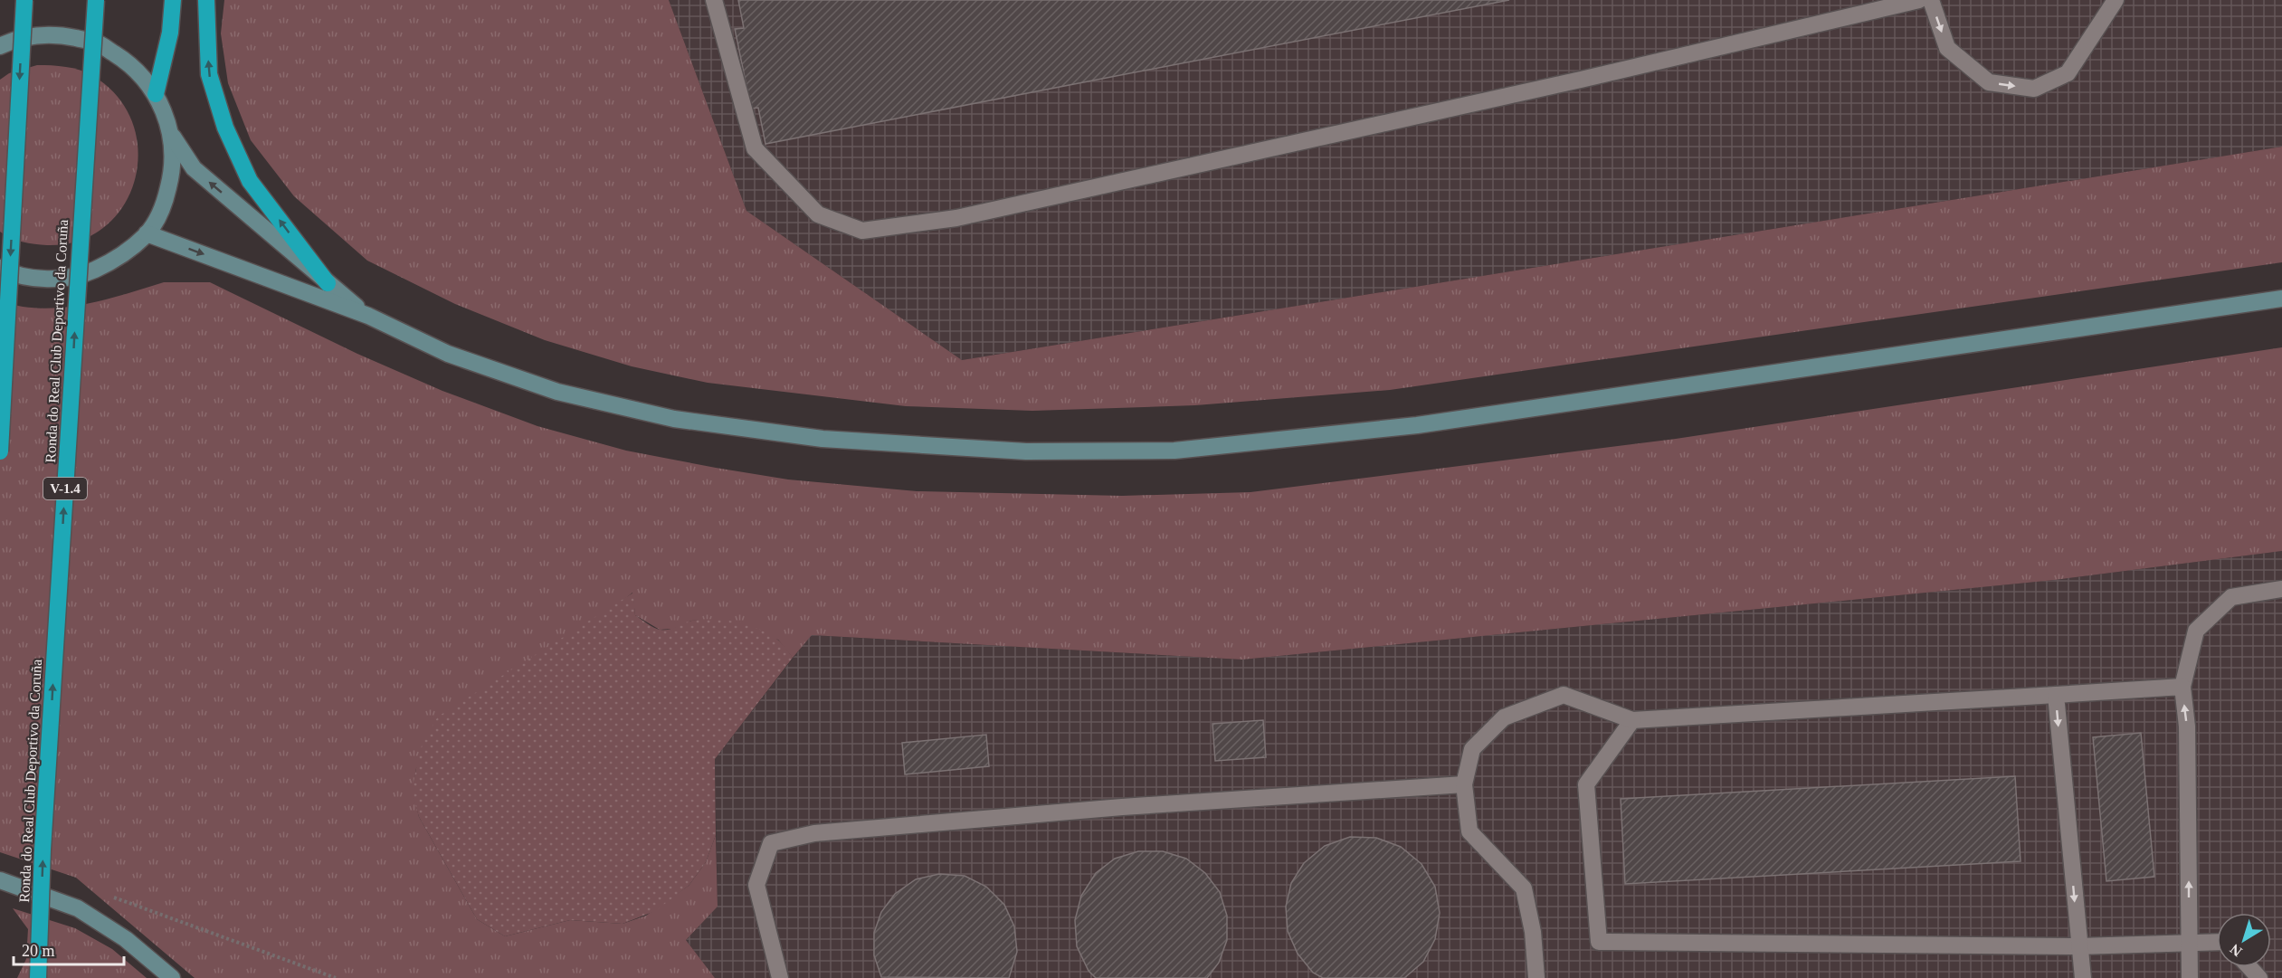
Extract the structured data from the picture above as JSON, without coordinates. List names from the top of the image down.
{
  "streets": {
    "highway": ["Ronda do Real Club Deportivo da Coruña", "V-1.4"]
  },
  "scale_bar": "20 m",
  "north": "bottom left"
}
